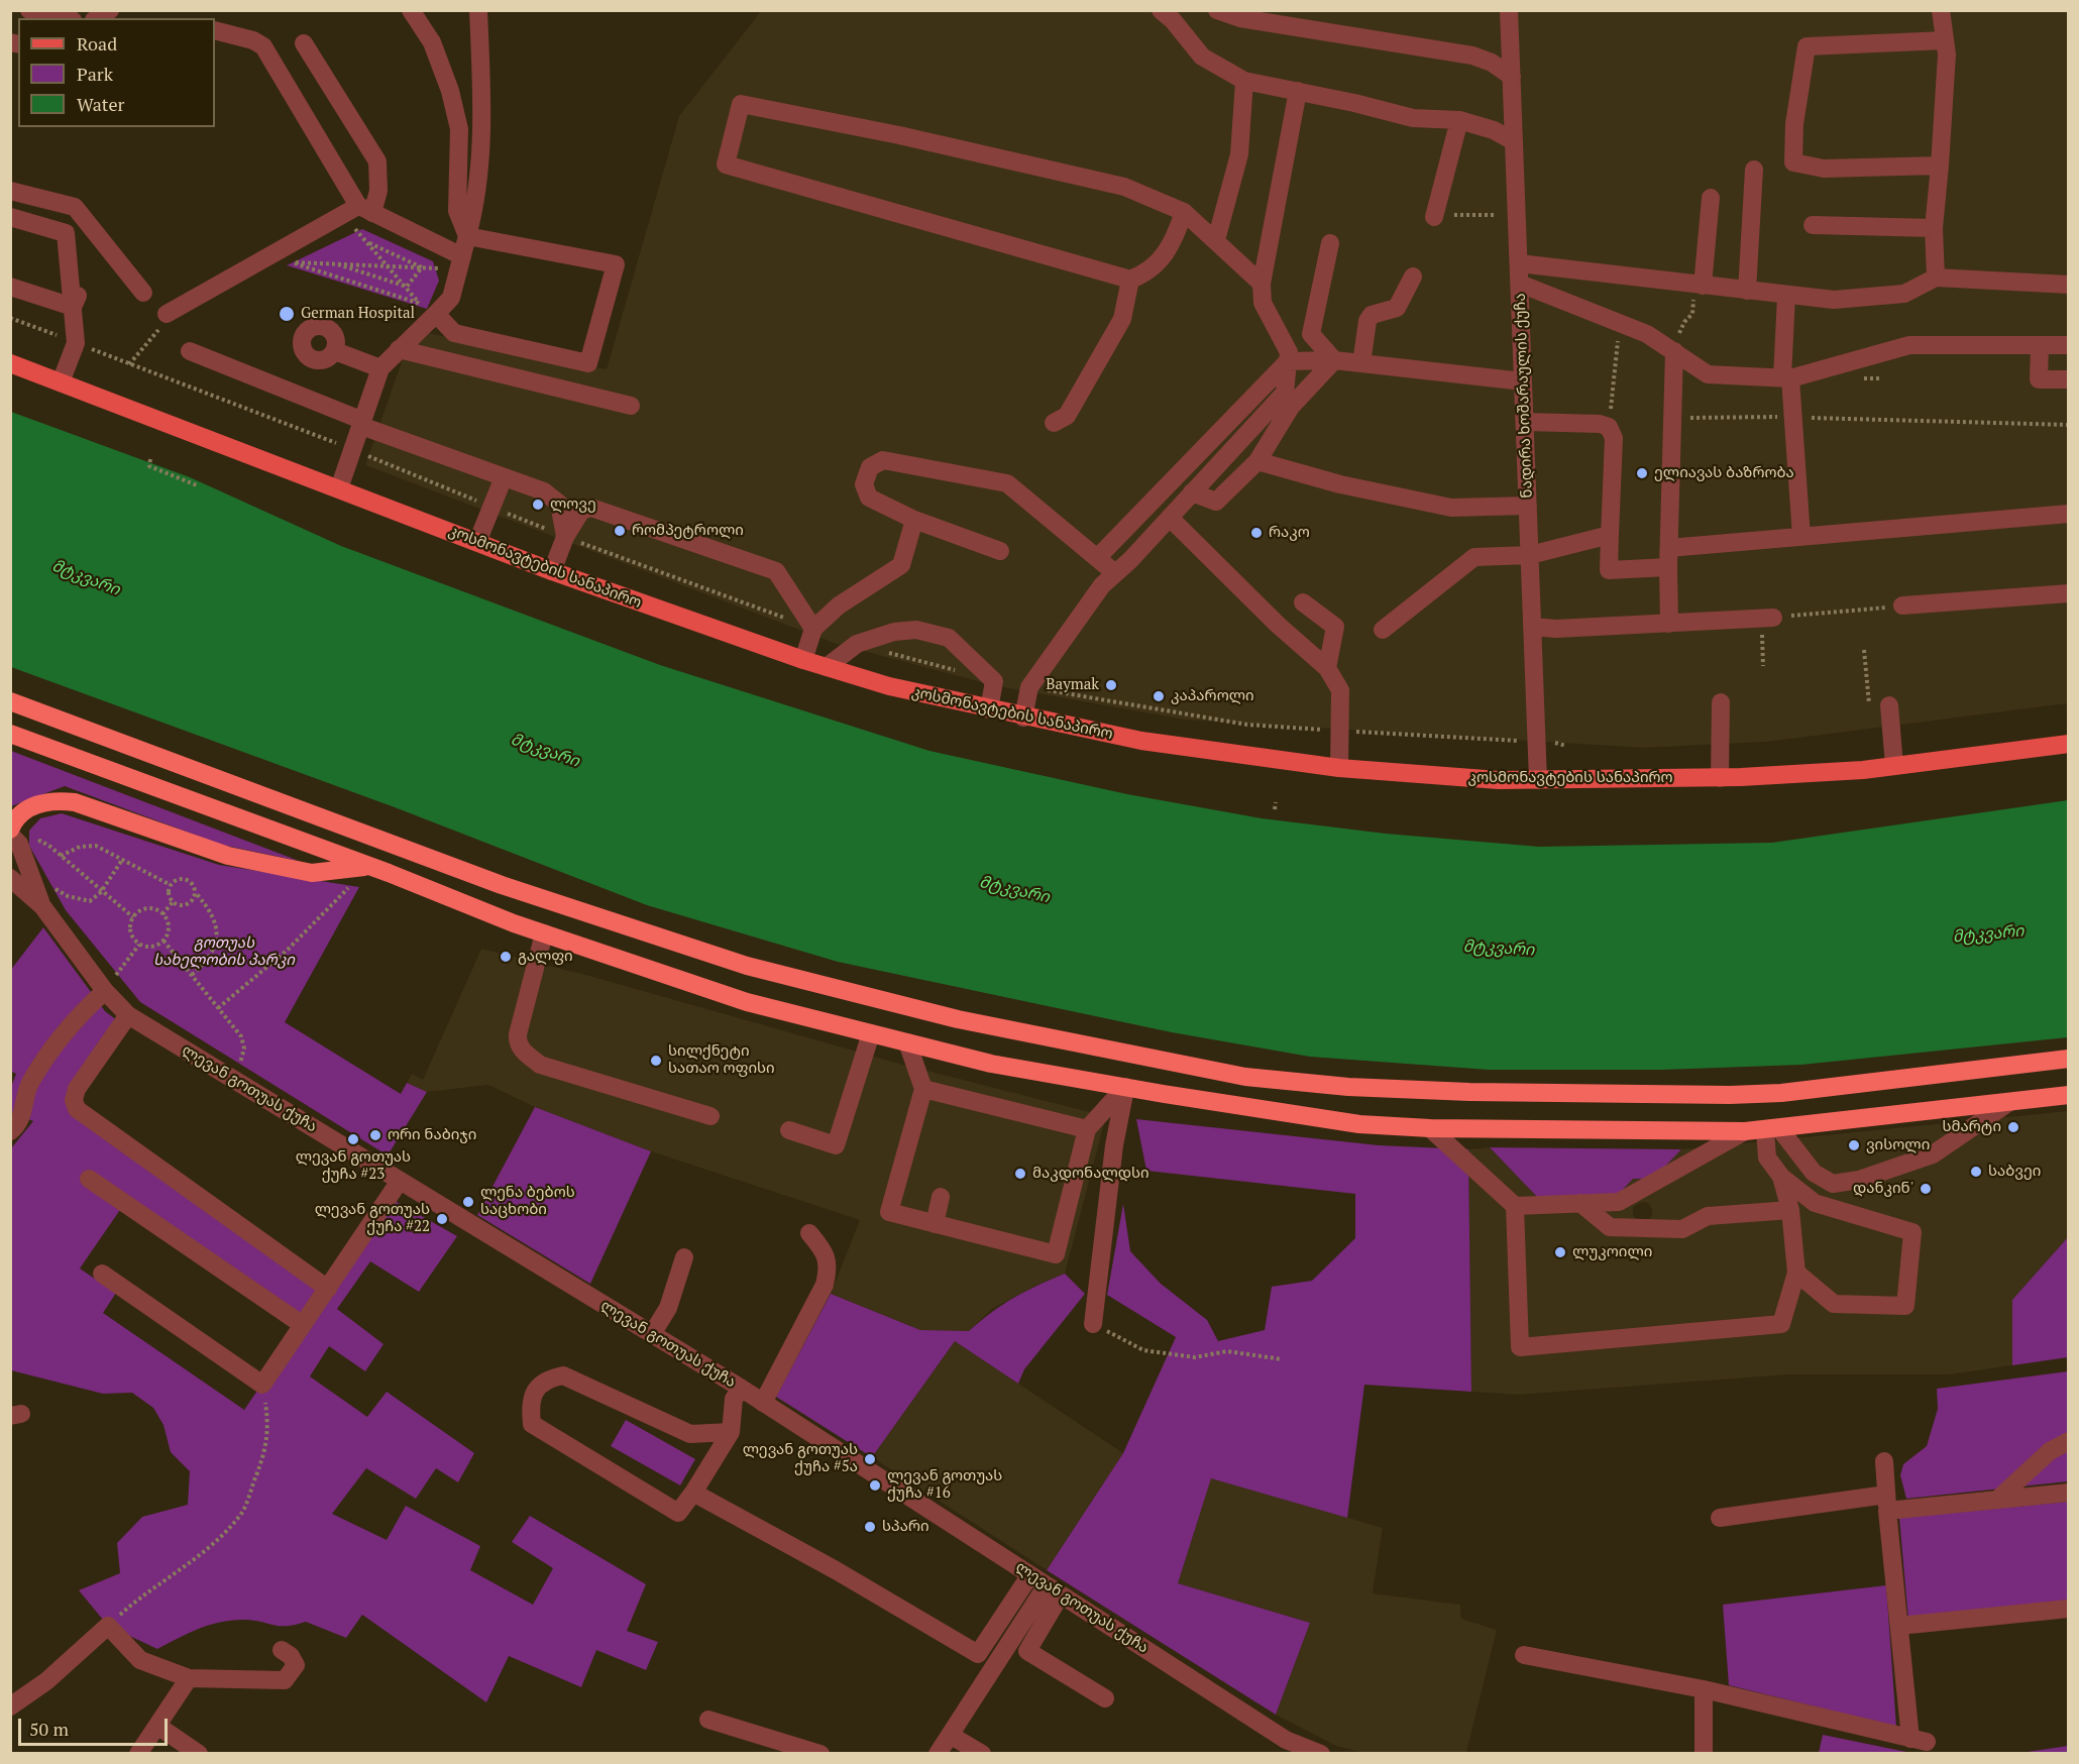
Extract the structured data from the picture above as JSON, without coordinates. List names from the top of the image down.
{
  "streets": {
    "main road": ["კოსმონავტების სანაპირო"],
    "street": ["ნადირა ხოშარაულის ქუჩა", "ლევან გოთუას ქუჩა"]
  },
  "crossings": [
    ["ნადირა ხოშარაულის ქუჩა", "კოსმონავტების სანაპირო"]
  ],
  "water": ["მტკვარი"],
  "parks": ["გოთუას სახელობის პარკი"],
  "places": [
    "German Hospital",
    "ელიავას ბაზრობა",
    "ლოვე",
    "რომპეტროლი",
    "რაკო",
    "Baymak",
    "კაპაროლი",
    "გალფი",
    "სილქნეტი სათაო ოფისი",
    "სმარტი",
    "ორი ნაბიჯი",
    "ლევან გოთუას ქუჩა #23",
    "ვისოლი",
    "საბვეი",
    "მაკდონალდსი",
    "დანკინ'",
    "ლენა ბებოს საცხობი",
    "ლევან გოთუას ქუჩა #22",
    "ლუკოილი",
    "ლევან გოთუას ქუჩა #5ა",
    "ლევან გოთუას ქუჩა #16",
    "სპარი"
  ],
  "legend": ["Road", "Park", "Water"],
  "scale_bar": "50 m"
}
